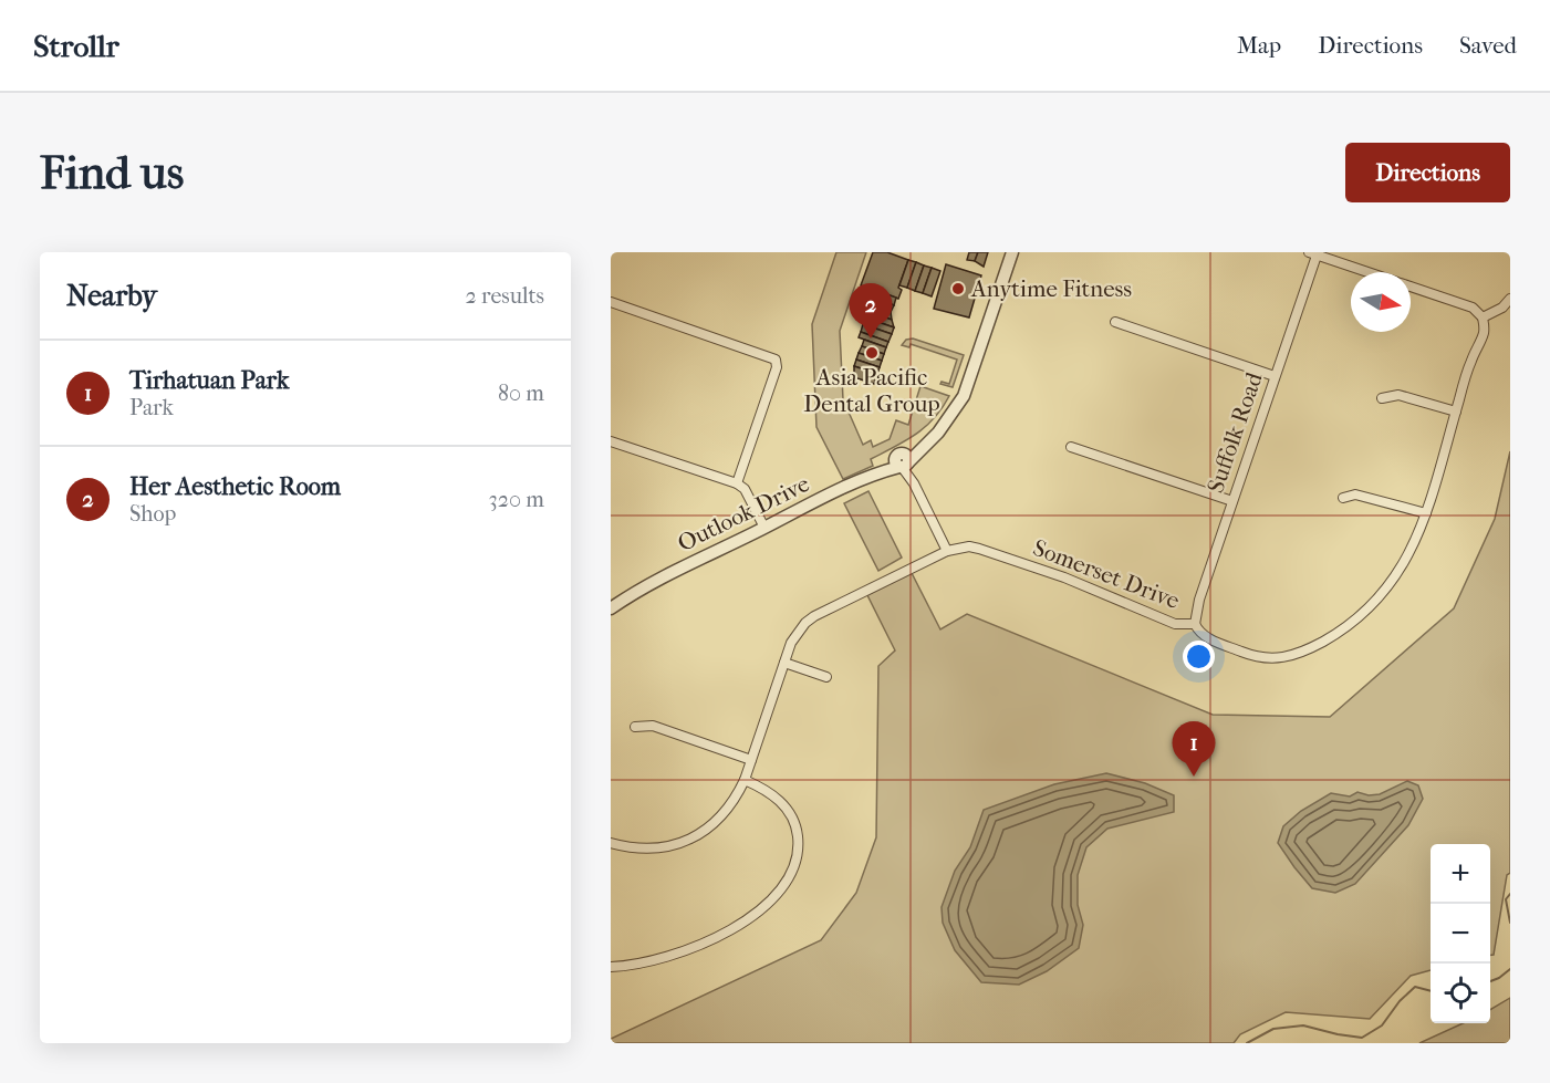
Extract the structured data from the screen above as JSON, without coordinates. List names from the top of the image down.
{
  "streets": {
    "street": ["Suffolk Road", "Outlook Drive", "Somerset Drive"]
  },
  "crossings": [
    ["Suffolk Road", "Somerset Drive"]
  ],
  "places": ["Anytime Fitness", "Asia Pacific Dental Group"],
  "north": "right",
  "page": {
    "header": "Strollr",
    "nav": ["Map", "Directions", "Saved"],
    "buttons": "Directions",
    "title": "Find us",
    "heading": ["Nearby", "2 results"],
    "pins": ["2", "1"],
    "list": [
      {
        "mark": "1",
        "name": "Tirhatuan Park",
        "note": "Park",
        "value": "80 m"
      },
      {
        "mark": "2",
        "name": "Her Aesthetic Room",
        "note": "Shop",
        "value": "320 m"
      }
    ],
    "map_buttons": ["+", "−"]
  }
}
